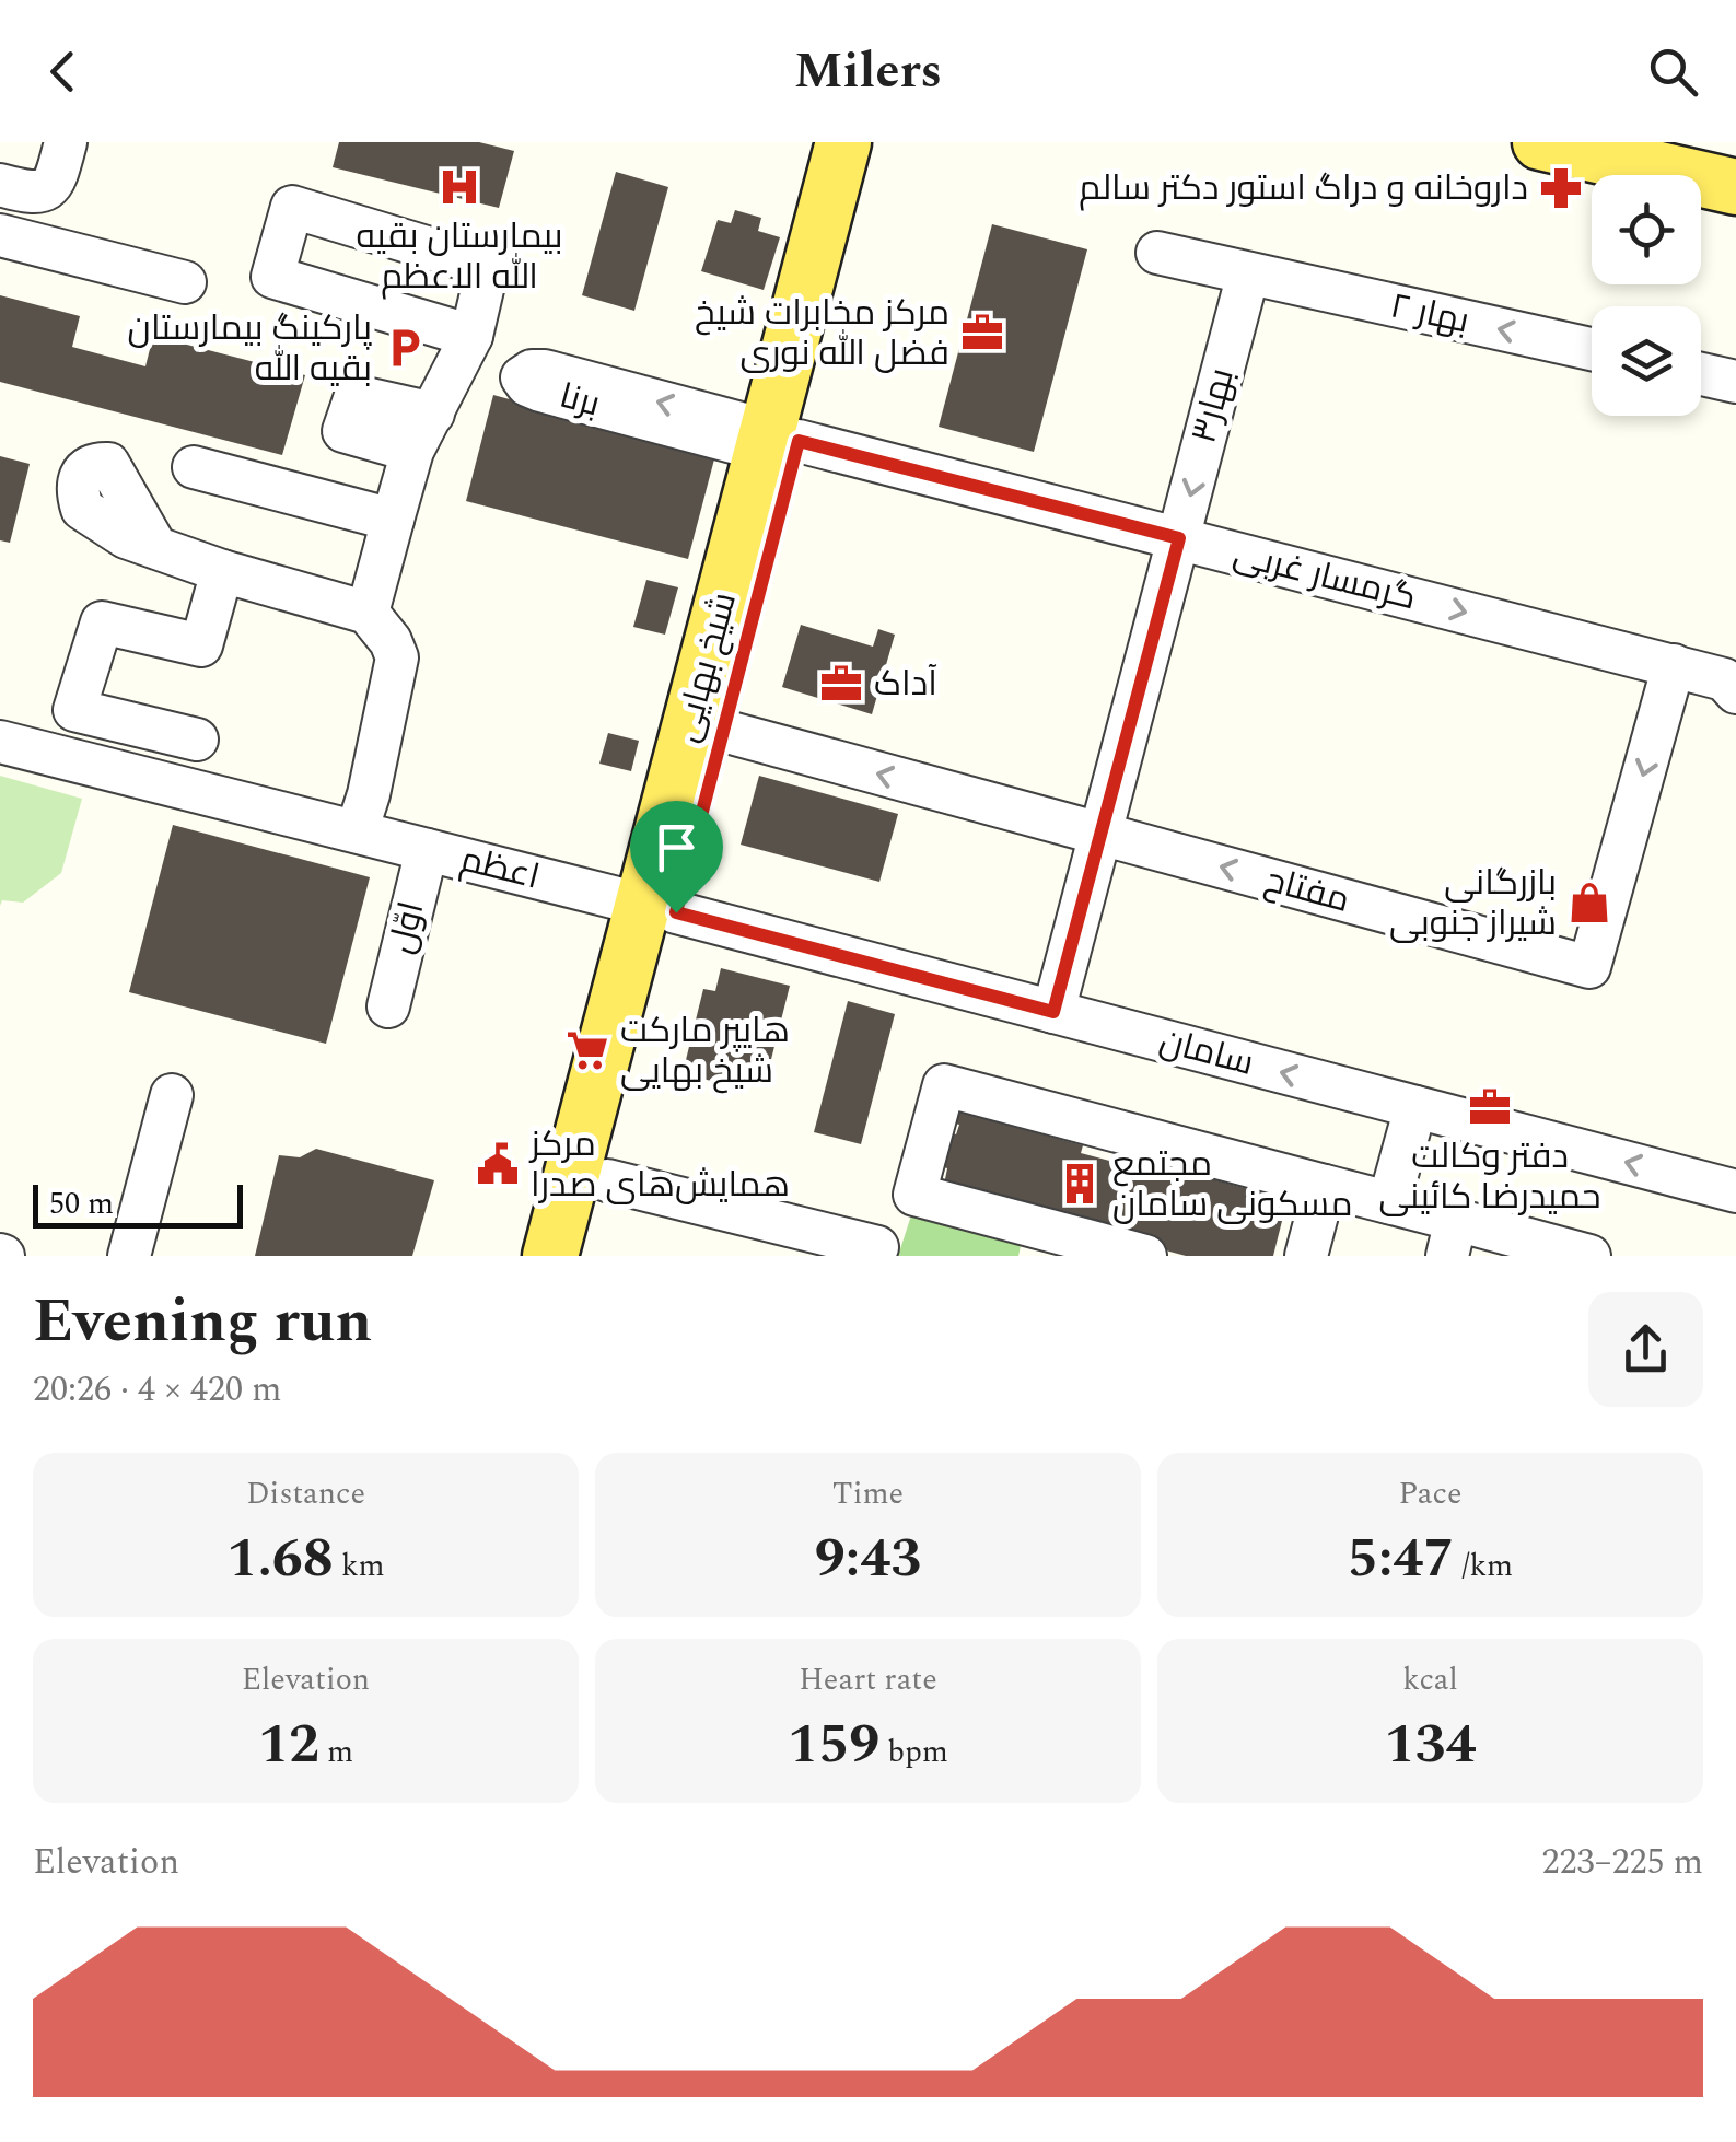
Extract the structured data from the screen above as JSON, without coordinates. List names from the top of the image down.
{
  "streets": {
    "main road": ["شیخ بهایی"],
    "street": [
      "بهار ۲",
      "بهار۳",
      "گرمسار غربی",
      "اعظم",
      "مفتاح",
      "اوّل",
      "سامان"
    ]
  },
  "crossings": [
    ["بهار ۲", "بهار۳"],
    ["بهار۳", "گرمسار غربی"],
    ["بهار۳", "مفتاح"],
    ["بهار۳", "سامان"],
    ["گرمسار غربی", "شیخ بهایی"],
    ["گرمسار غربی", "مفتاح"],
    ["شیخ بهایی", "اعظم"],
    ["شیخ بهایی", "مفتاح"],
    ["شیخ بهایی", "سامان"],
    ["اعظم", "اوّل"],
    ["اعظم", "سامان"]
  ],
  "one_way": ["بهار ۲", "بهار۳", "گرمسار غربی"],
  "places": {
    "hospital": ["بیمارستان بقیه الله الاعظم"],
    "pharmacy": ["داروخانه و دراگ استور دکتر سالم"],
    "office": ["مرکز مخابرات شیخ فضل الله نوری", "آداک", "دفتر وکالت حمیدرضا کائینی"],
    "parking": ["پارکینگ بیمارستان بقیه الله"],
    "shop": ["بازرگانی شیراز جنوبی"],
    "supermarket": ["هایپر مارکت شیخ بهایی"],
    "public building": ["مرکز همایش‌های صدرا"],
    "building": ["مجتمع مسکونی سامان"]
  },
  "scale_bar": "50 m",
  "page": {
    "header": "Milers",
    "scale": "50 m",
    "heading": ["Evening run", "20:26 · 4 × 420 m"],
    "stats": [
      ["Distance", "1.68 km"],
      ["Time", "9:43"],
      ["Pace", "5:47 /km"],
      ["Elevation", "12 m"],
      ["Heart rate", "159 bpm"],
      ["kcal", "134"]
    ],
    "chart": ["Elevation", "223–225 m"]
  }
}
